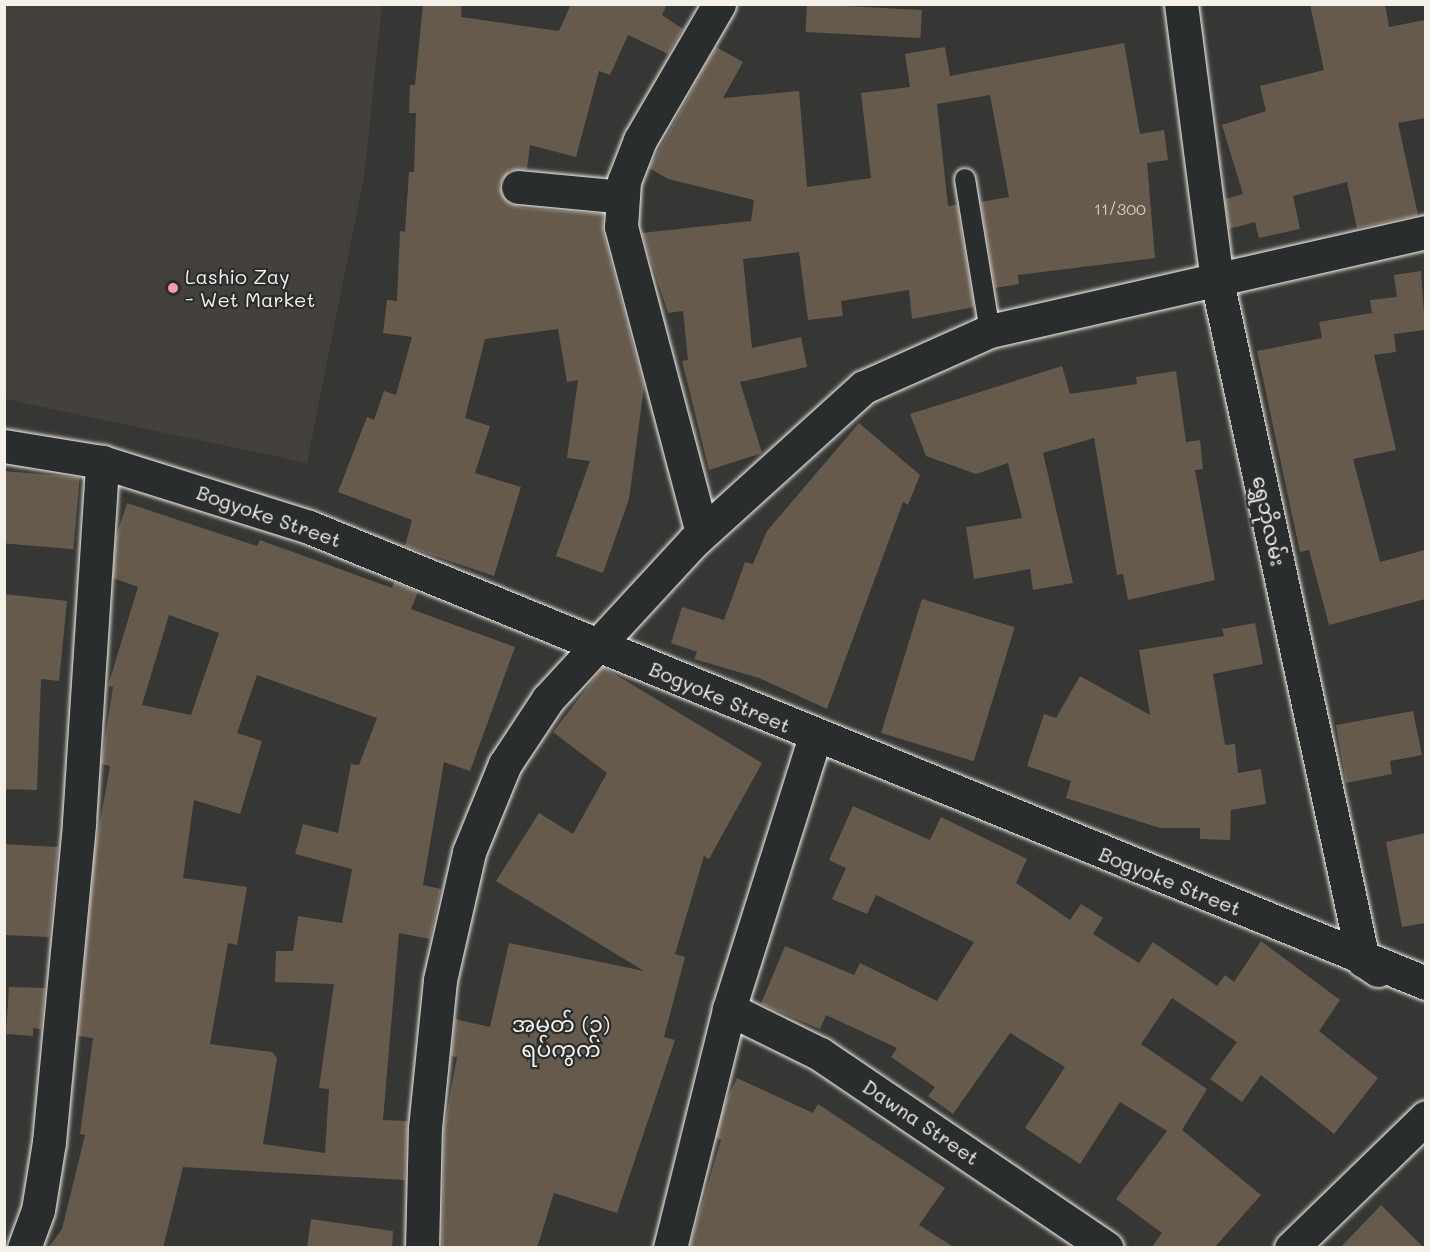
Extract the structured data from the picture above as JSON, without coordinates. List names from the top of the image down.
{
  "streets": {
    "street": ["Bogyoke Street", "ရွှေဘိုလမ်း", "Dawna Street"]
  },
  "crossings": [
    ["Bogyoke Street", "ရွှေဘိုလမ်း"]
  ],
  "districts": ["အမှတ် (၃) ရပ်ကွက်"],
  "places": ["Lashio Zay - Wet Market"],
  "house_numbers": ["11/300"]
}
